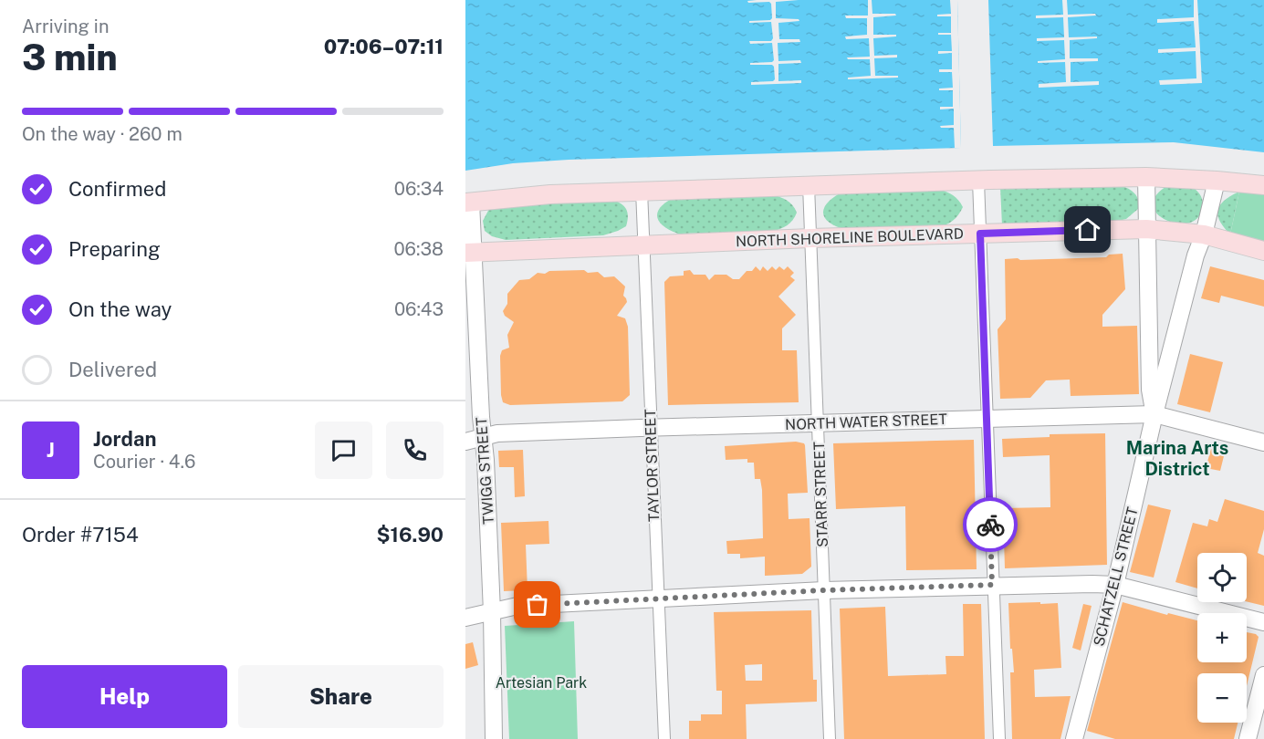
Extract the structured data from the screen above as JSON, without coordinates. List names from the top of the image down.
{
  "streets": {
    "main road": [
      "NORTH SHORELINE BOULEVARD",
      "NORTH WATER STREET",
      "TWIGG STREET",
      "SCHATZELL STREET"
    ],
    "street": ["TAYLOR STREET", "STARR STREET"]
  },
  "crossings": [
    ["NORTH SHORELINE BOULEVARD", "TAYLOR STREET"],
    ["NORTH SHORELINE BOULEVARD", "TWIGG STREET"],
    ["NORTH SHORELINE BOULEVARD", "STARR STREET"],
    ["NORTH SHORELINE BOULEVARD", "SCHATZELL STREET"],
    ["NORTH WATER STREET", "TAYLOR STREET"],
    ["NORTH WATER STREET", "TWIGG STREET"],
    ["NORTH WATER STREET", "STARR STREET"],
    ["NORTH WATER STREET", "SCHATZELL STREET"]
  ],
  "districts": ["Marina Arts District"],
  "parks": ["Artesian Park"],
  "page": {
    "heading": ["3 min", "Arriving in", "07:06–07:11"],
    "panel": [
      "Jordan",
      "Courier · 4.6",
      "Order #7154",
      "$16.90"
    ],
    "bar": "On the way · 260 m",
    "list": [
      ["Confirmed", "06:34"],
      ["Preparing", "06:38"],
      ["On the way", "06:43"],
      "Delivered"
    ],
    "round": "J",
    "map_buttons": ["+", "−"],
    "buttons": ["Help", "Share"]
  }
}
